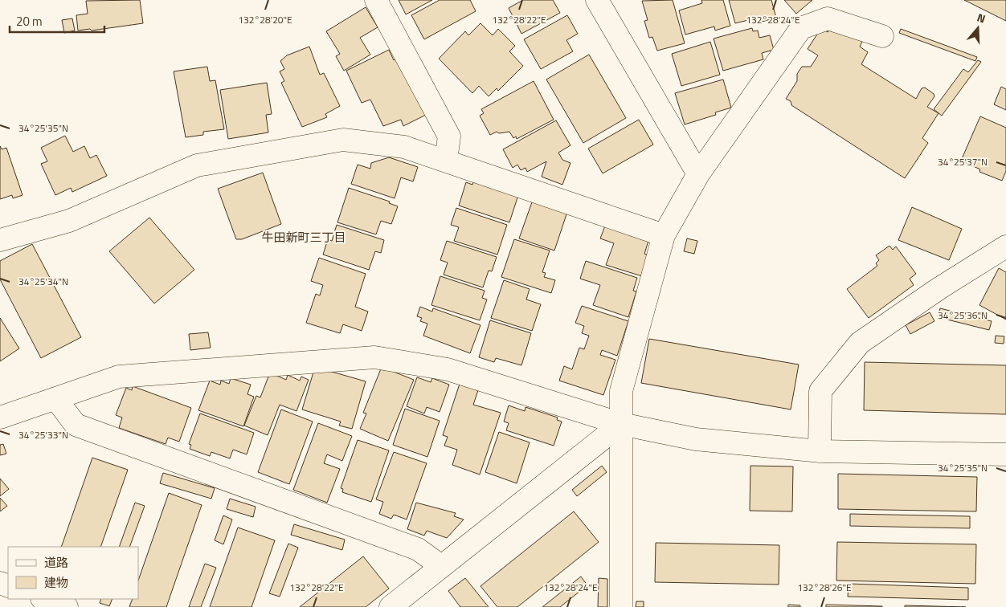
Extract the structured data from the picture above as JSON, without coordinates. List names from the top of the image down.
{
  "districts": ["牛田新町三丁目"],
  "legend": ["道路", "建物"],
  "scale_bar": "20 m",
  "north": "top",
  "coordinates": [
    "132°28'20\"E",
    "132°28'22\"E",
    "132°28'24\"E",
    "34°25'35\"N",
    "34°25'37\"N",
    "34°25'34\"N",
    "34°25'36\"N",
    "34°25'33\"N",
    "132°28'26\"E"
  ]
}
